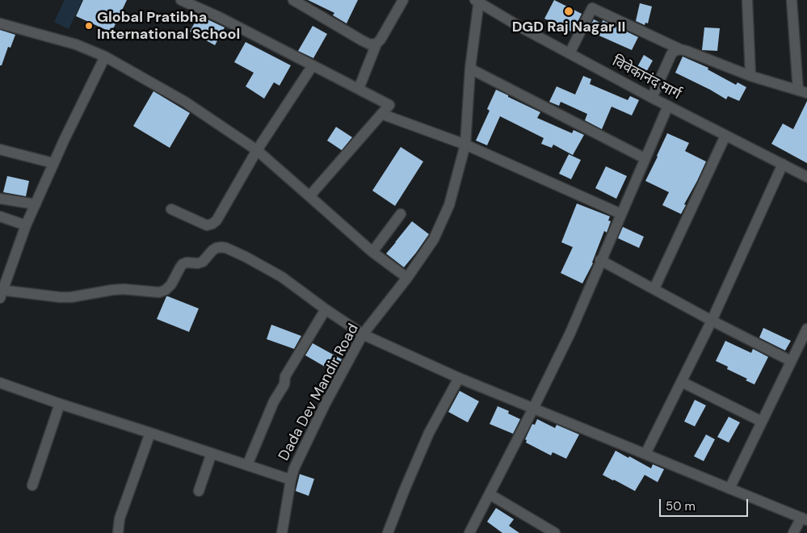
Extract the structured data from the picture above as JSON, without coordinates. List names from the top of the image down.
{
  "streets": {
    "street": ["विवेकानंद मार्ग", "Dada Dev Mandir Road"]
  },
  "crossings": [
    ["विवेकानंद मार्ग", "Dada Dev Mandir Road"]
  ],
  "places": ["DGD Raj Nagar II", "Global Pratibha International School"],
  "scale_bar": "50 m"
}
